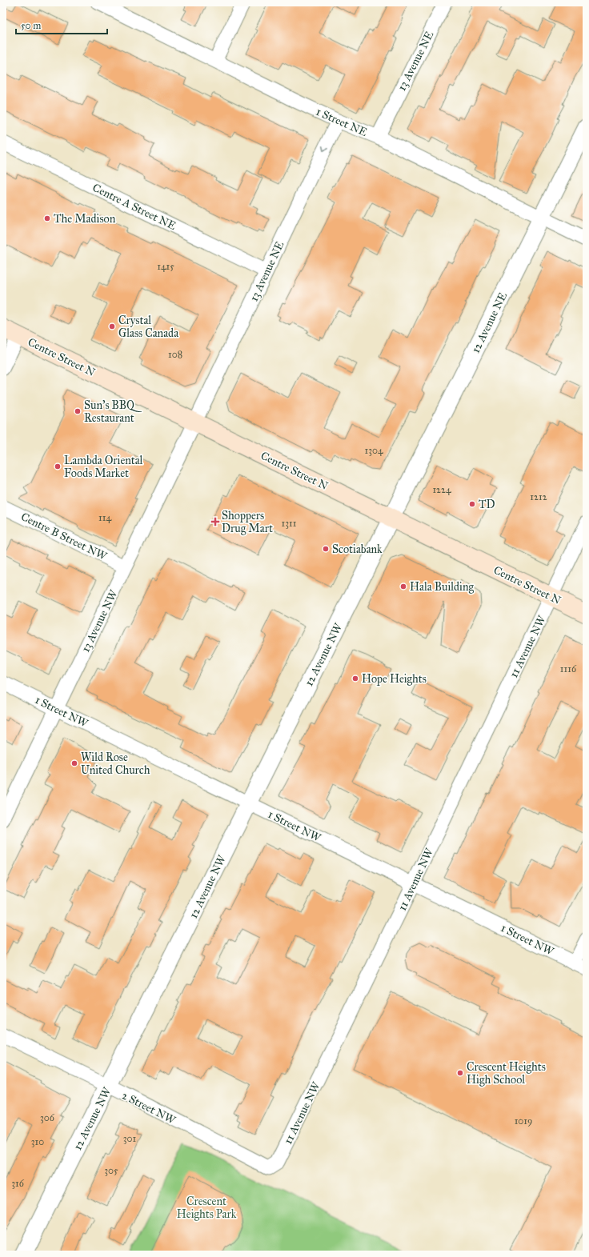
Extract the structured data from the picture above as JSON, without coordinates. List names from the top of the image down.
{
  "streets": {
    "main road": ["Centre Street N"],
    "street": [
      "13 Avenue NE",
      "1 Street NE",
      "Centre A Street NE",
      "12 Avenue NE",
      "Centre B Street NW",
      "13 Avenue NW",
      "11 Avenue NW",
      "12 Avenue NW",
      "1 Street NW",
      "2 Street NW"
    ]
  },
  "crossings": [
    ["13 Avenue NE", "1 Street NE"],
    ["13 Avenue NE", "Centre A Street NE"],
    ["13 Avenue NE", "Centre Street N"],
    ["13 Avenue NE", "13 Avenue NW"],
    ["1 Street NE", "12 Avenue NE"],
    ["12 Avenue NE", "Centre Street N"],
    ["12 Avenue NE", "12 Avenue NW"],
    ["Centre Street N", "13 Avenue NW"],
    ["Centre Street N", "11 Avenue NW"],
    ["Centre Street N", "12 Avenue NW"],
    ["Centre B Street NW", "13 Avenue NW"],
    ["13 Avenue NW", "1 Street NW"],
    ["11 Avenue NW", "1 Street NW"],
    ["11 Avenue NW", "2 Street NW"],
    ["12 Avenue NW", "1 Street NW"],
    ["12 Avenue NW", "2 Street NW"]
  ],
  "parks": ["Crescent Heights Park"],
  "places": {
    "other": [
      "The Madison",
      "Crystal Glass Canada",
      "Sun's BBQ Restaurant",
      "Lambda Oriental Foods Market",
      "TD",
      "Scotiabank",
      "Hala Building",
      "Hope Heights",
      "Wild Rose United Church",
      "Crescent Heights High School"
    ],
    "health": ["Shoppers Drug Mart"]
  },
  "house_numbers": [
    "1415",
    "108",
    "1304",
    "1224",
    "1212",
    "114",
    "1311",
    "1116",
    "306",
    "1019",
    "301",
    "310",
    "305",
    "316"
  ],
  "scale_bar": "50 m"
}
